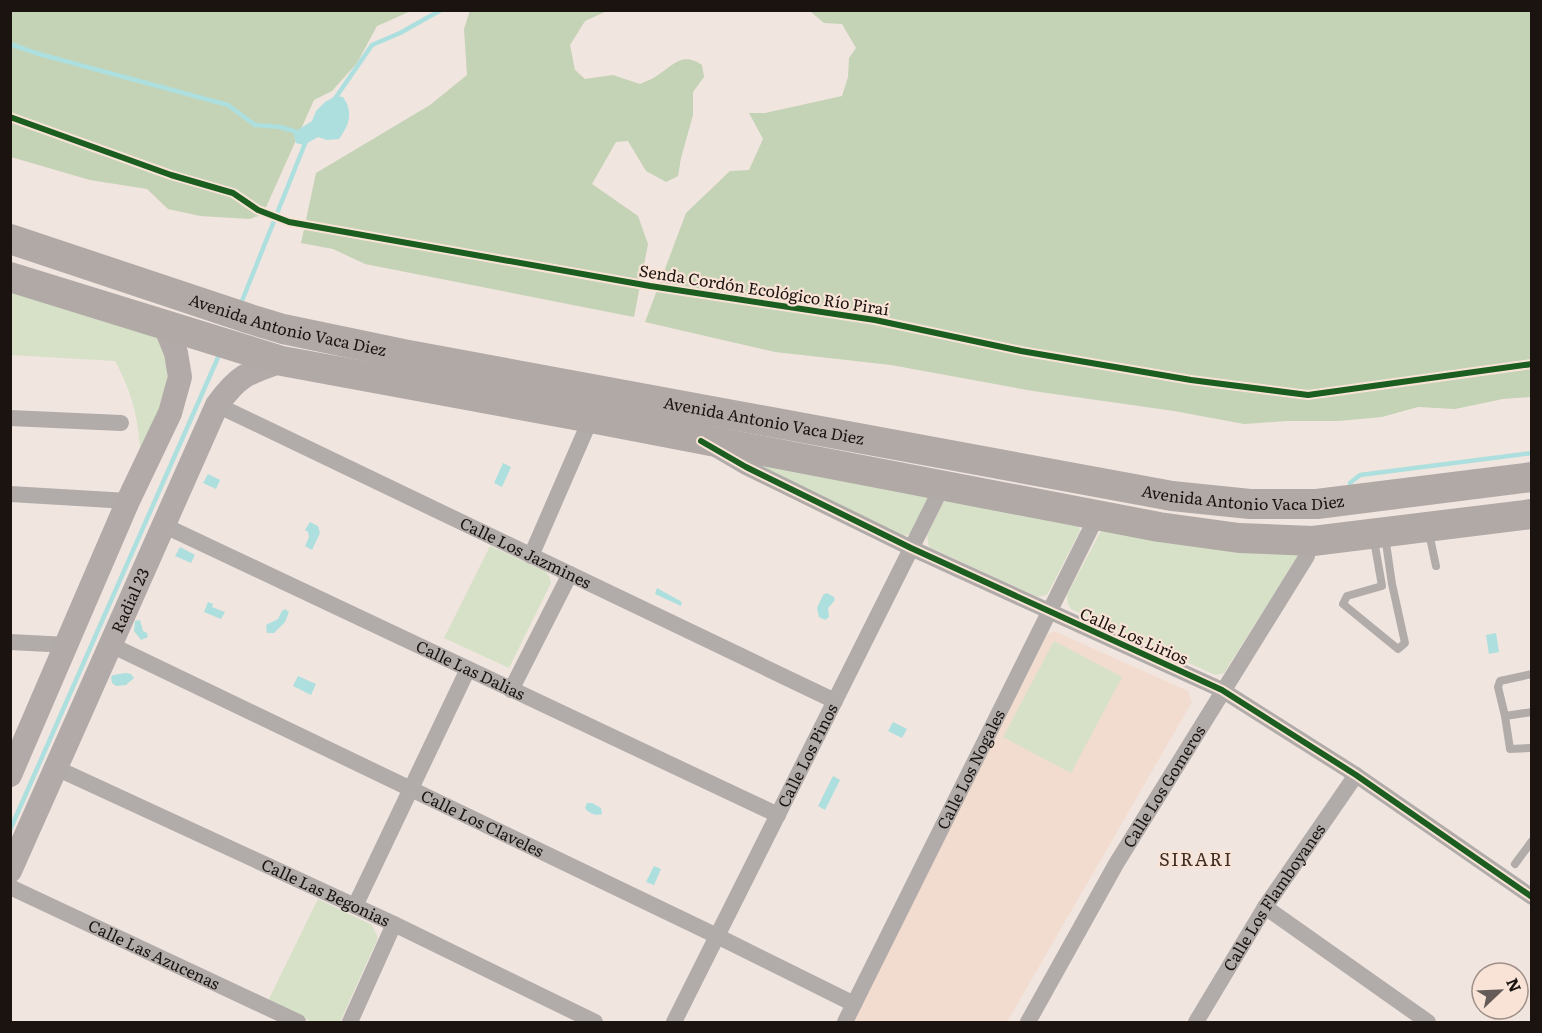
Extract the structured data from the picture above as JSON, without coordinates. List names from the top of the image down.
{
  "streets": {
    "highway": ["Avenida Antonio Vaca Diez"],
    "street": [
      "Calle Los Jazmines",
      "Radial 23",
      "Calle Los Lirios",
      "Calle Las Dalias",
      "Calle Los Pinos",
      "Calle Los Nogales",
      "Calle Los Gomeros",
      "Calle Los Claveles",
      "Calle Las Begonias",
      "Calle Los Flamboyanes",
      "Calle Las Azucenas"
    ],
    "cycle path": ["Senda Cordón Ecológico Río Piraí"]
  },
  "crossings": [
    ["Avenida Antonio Vaca Diez", "Radial 23"],
    ["Avenida Antonio Vaca Diez", "Calle Los Lirios"],
    ["Avenida Antonio Vaca Diez", "Calle Los Pinos"],
    ["Avenida Antonio Vaca Diez", "Calle Los Nogales"],
    ["Calle Los Jazmines", "Radial 23"],
    ["Calle Los Jazmines", "Calle Los Pinos"],
    ["Radial 23", "Calle Las Dalias"],
    ["Radial 23", "Calle Los Claveles"],
    ["Radial 23", "Calle Las Begonias"],
    ["Radial 23", "Calle Las Azucenas"],
    ["Calle Los Lirios", "Calle Los Pinos"],
    ["Calle Los Lirios", "Calle Los Nogales"],
    ["Calle Los Lirios", "Calle Los Gomeros"],
    ["Calle Los Lirios", "Calle Los Flamboyanes"],
    ["Calle Las Dalias", "Calle Los Pinos"],
    ["Calle Los Pinos", "Calle Los Claveles"],
    ["Calle Los Nogales", "Calle Los Claveles"]
  ],
  "districts": ["SIRARI"],
  "north": "top right"
}
